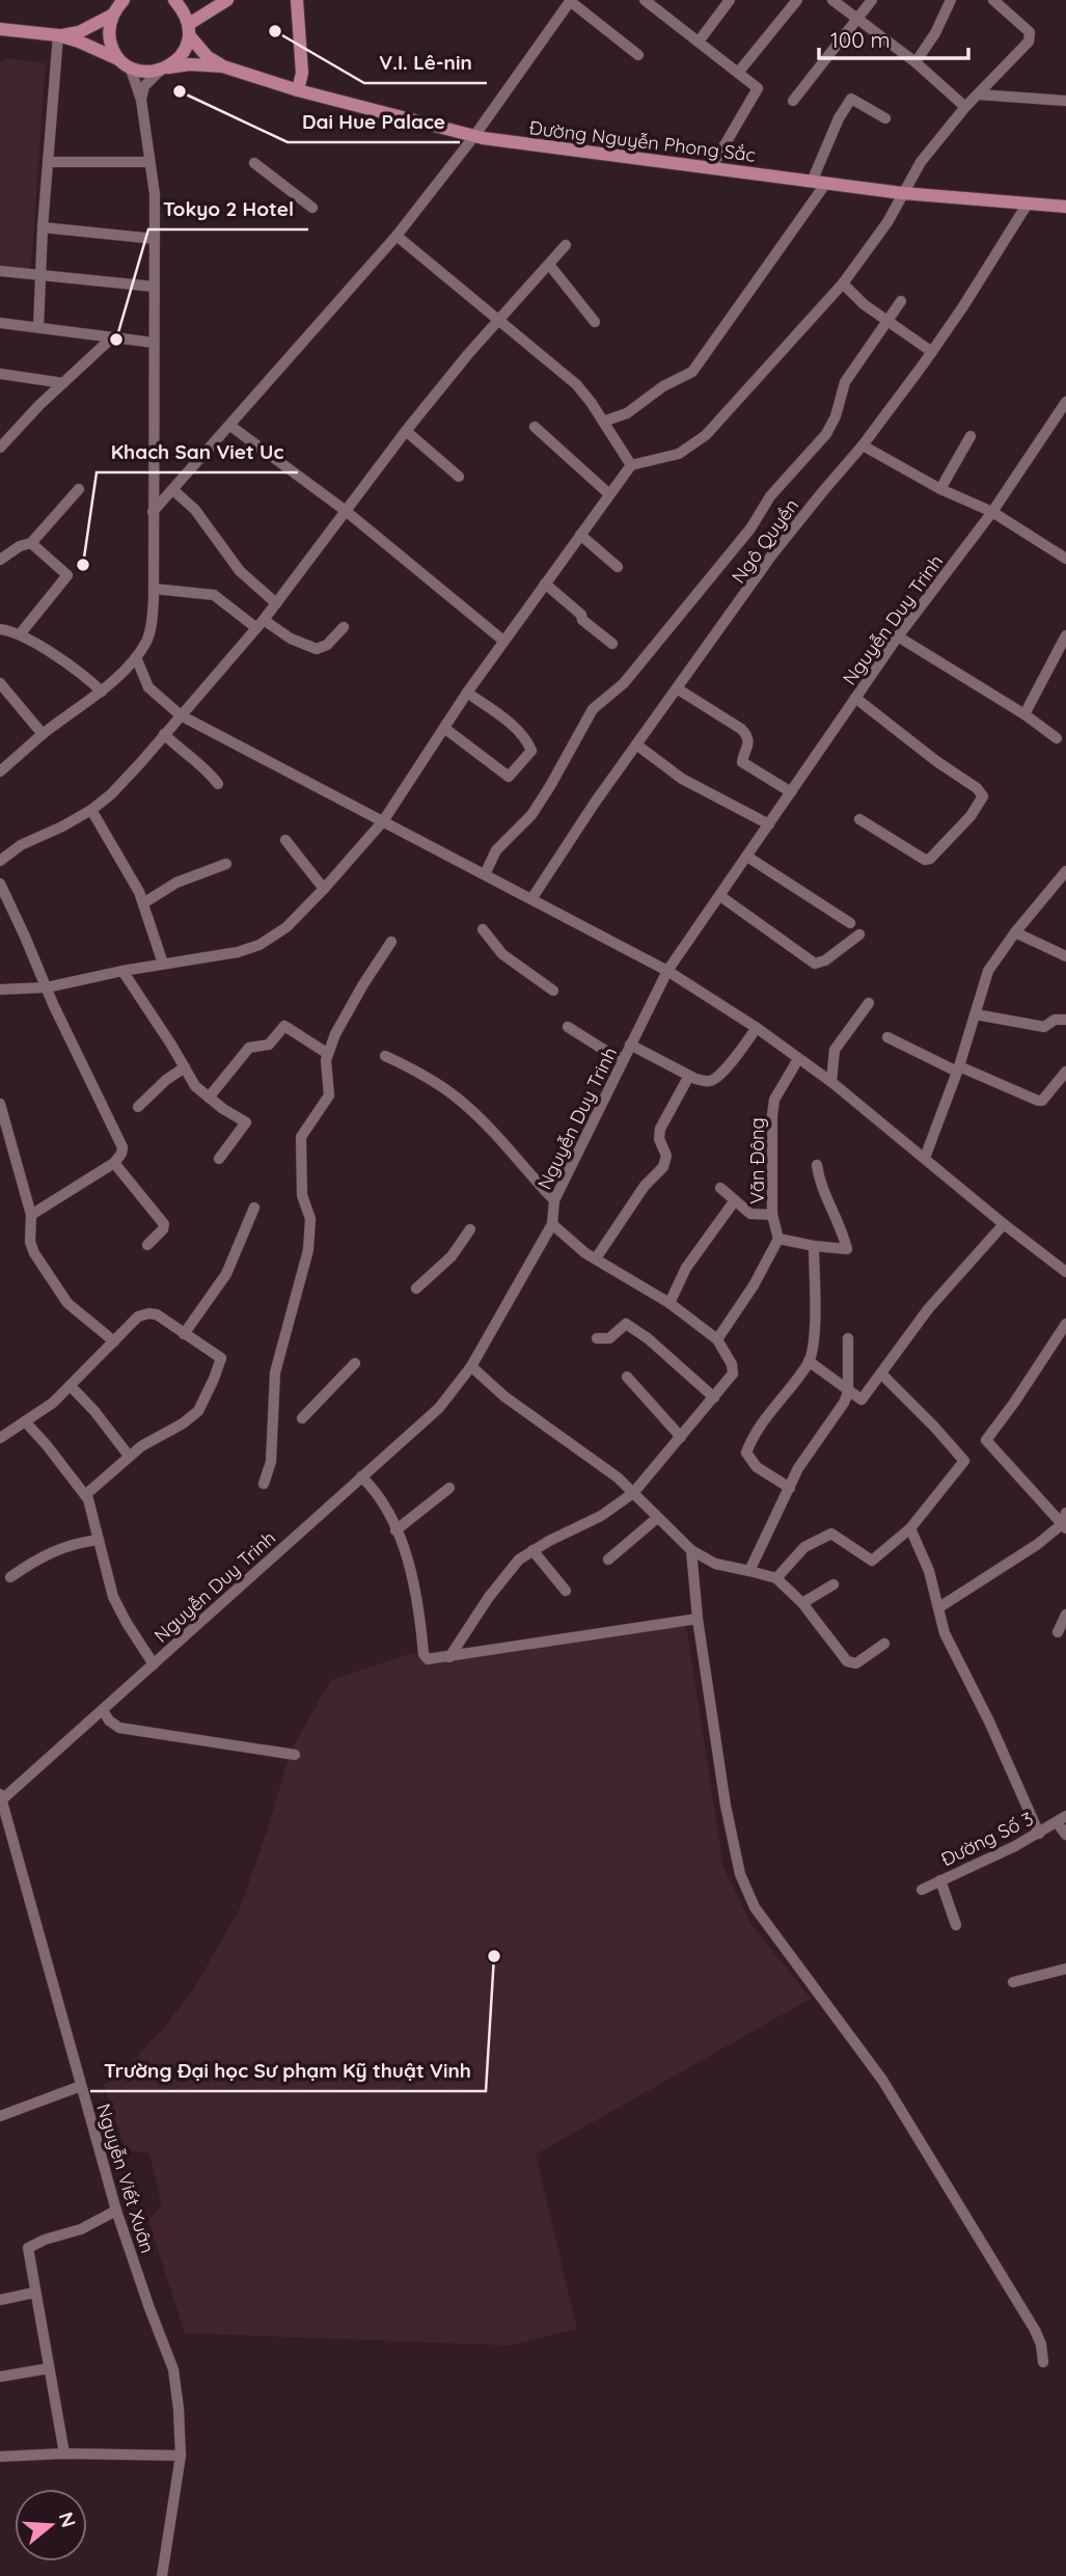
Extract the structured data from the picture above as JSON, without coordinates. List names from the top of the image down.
{
  "streets": {
    "main road": ["Đường Nguyễn Phong Sắc"],
    "street": [
      "Ngô Quyền",
      "Nguyễn Duy Trinh",
      "Văn Đông",
      "Đường Số 3",
      "Nguyễn Viết Xuân"
    ]
  },
  "crossings": [
    ["Đường Nguyễn Phong Sắc", "Ngô Quyền"],
    ["Nguyễn Duy Trinh", "Nguyễn Viết Xuân"]
  ],
  "places": [
    "V.I. Lê-nin",
    "Dai Hue Palace",
    "Tokyo 2 Hotel",
    "Khach San Viet Uc",
    "Trường Đại học Sư phạm Kỹ thuật Vinh"
  ],
  "scale_bar": "100 m",
  "north": "right"
}
